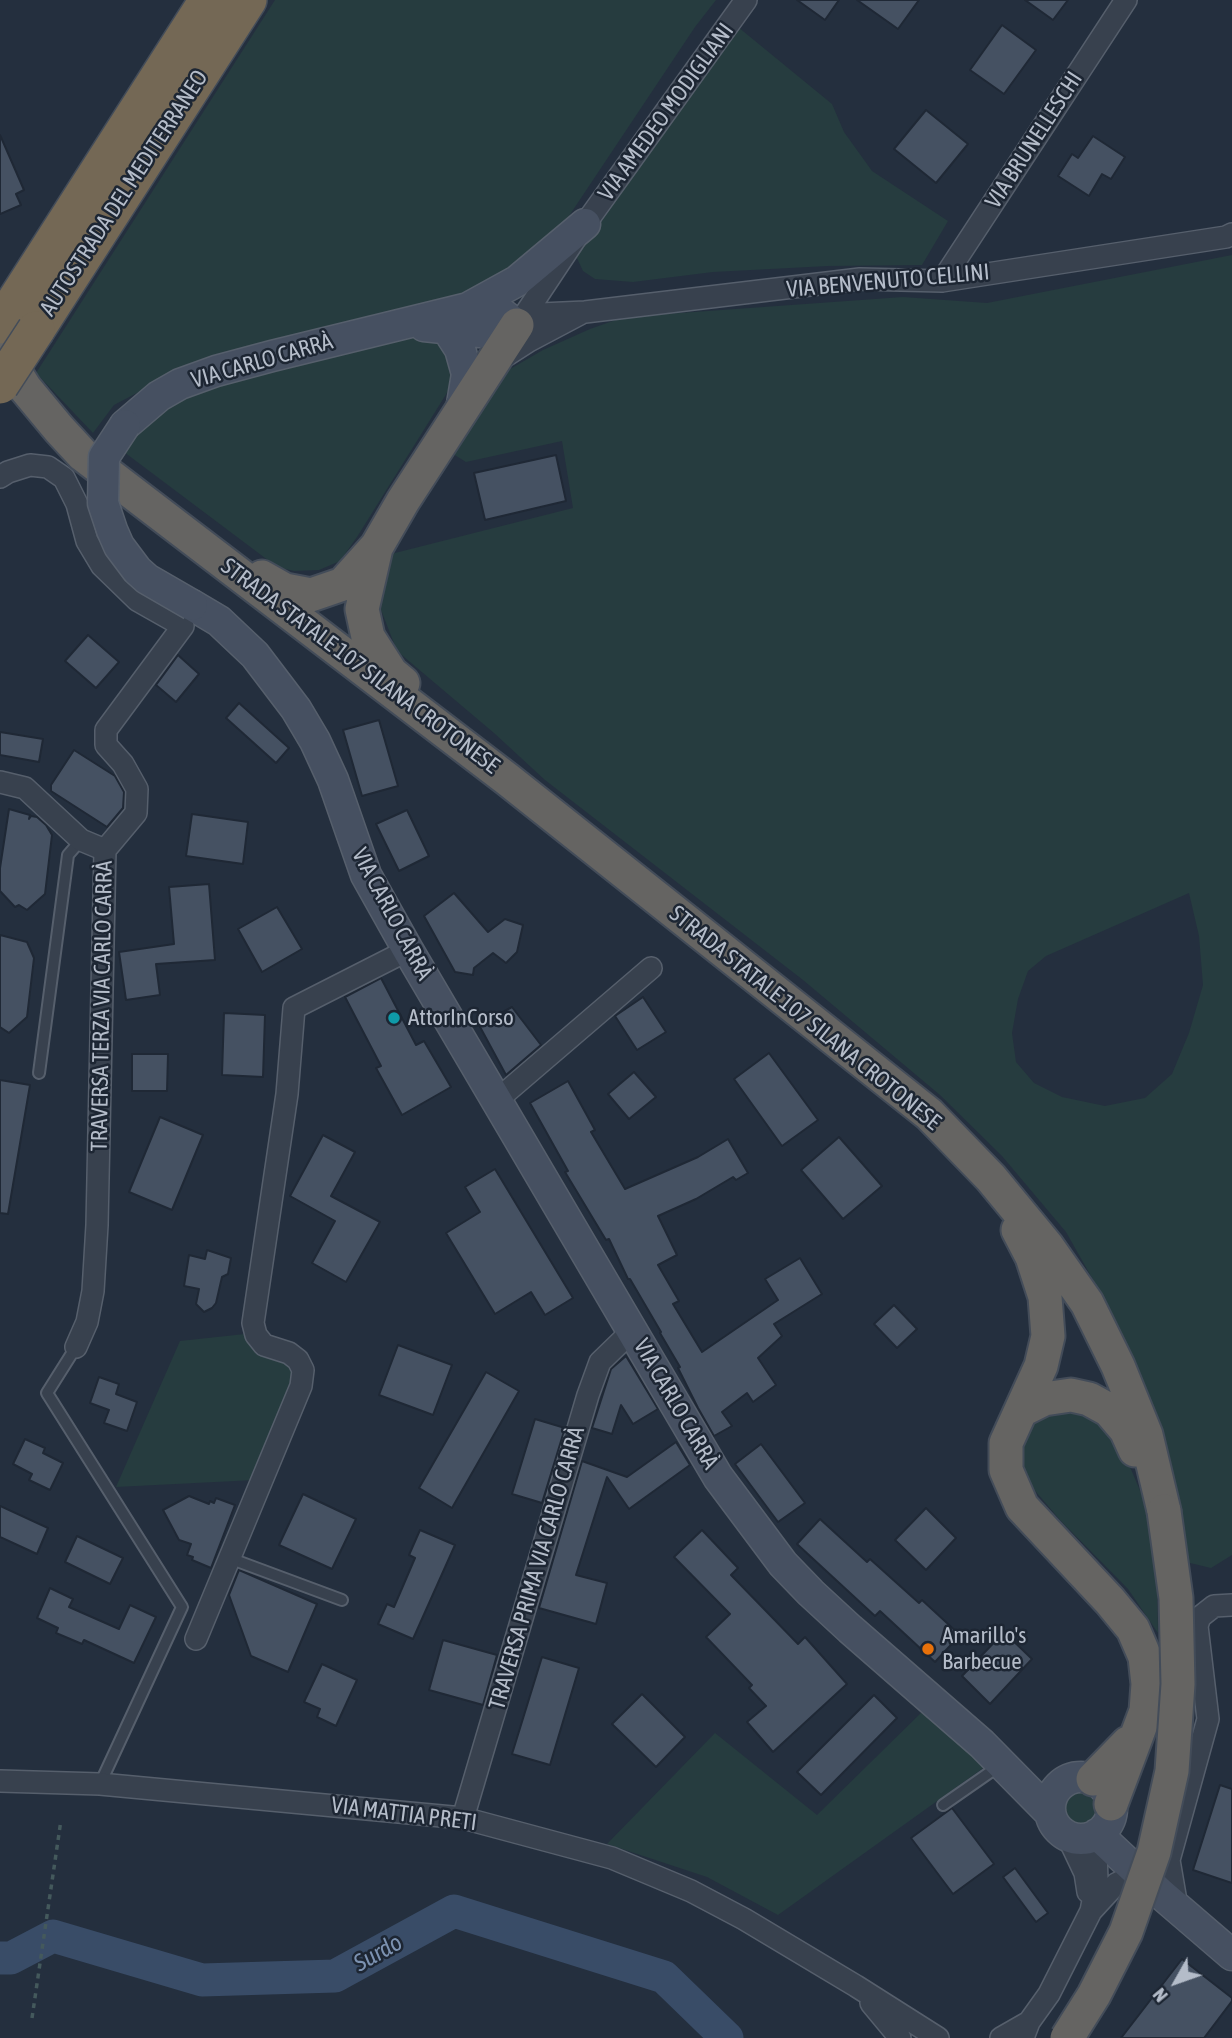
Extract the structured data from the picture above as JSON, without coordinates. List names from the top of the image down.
{
  "streets": {
    "highway": ["AUTOSTRADA DEL MEDITERRANEO", "STRADA STATALE 107 SILANA CROTONESE"],
    "main road": ["VIA CARLO CARRÀ"],
    "street": [
      "VIA AMEDEO MODIGLIANI",
      "VIA BRUNELLESCHI",
      "VIA BENVENUTO CELLINI",
      "TRAVERSA TERZA VIA CARLO CARRÀ",
      "TRAVERSA PRIMA VIA CARLO CARRÀ",
      "VIA MATTIA PRETI"
    ]
  },
  "crossings": [
    ["VIA AMEDEO MODIGLIANI", "VIA BENVENUTO CELLINI"],
    ["VIA AMEDEO MODIGLIANI", "VIA CARLO CARRÀ"],
    ["VIA BRUNELLESCHI", "VIA BENVENUTO CELLINI"],
    ["VIA BENVENUTO CELLINI", "VIA CARLO CARRÀ"],
    ["VIA CARLO CARRÀ", "TRAVERSA TERZA VIA CARLO CARRÀ"],
    ["VIA CARLO CARRÀ", "TRAVERSA PRIMA VIA CARLO CARRÀ"],
    ["TRAVERSA PRIMA VIA CARLO CARRÀ", "VIA MATTIA PRETI"]
  ],
  "water": ["Surdo"],
  "places": ["AttorInCorso", "Amarillo's Barbecue"],
  "north": "bottom left"
}
